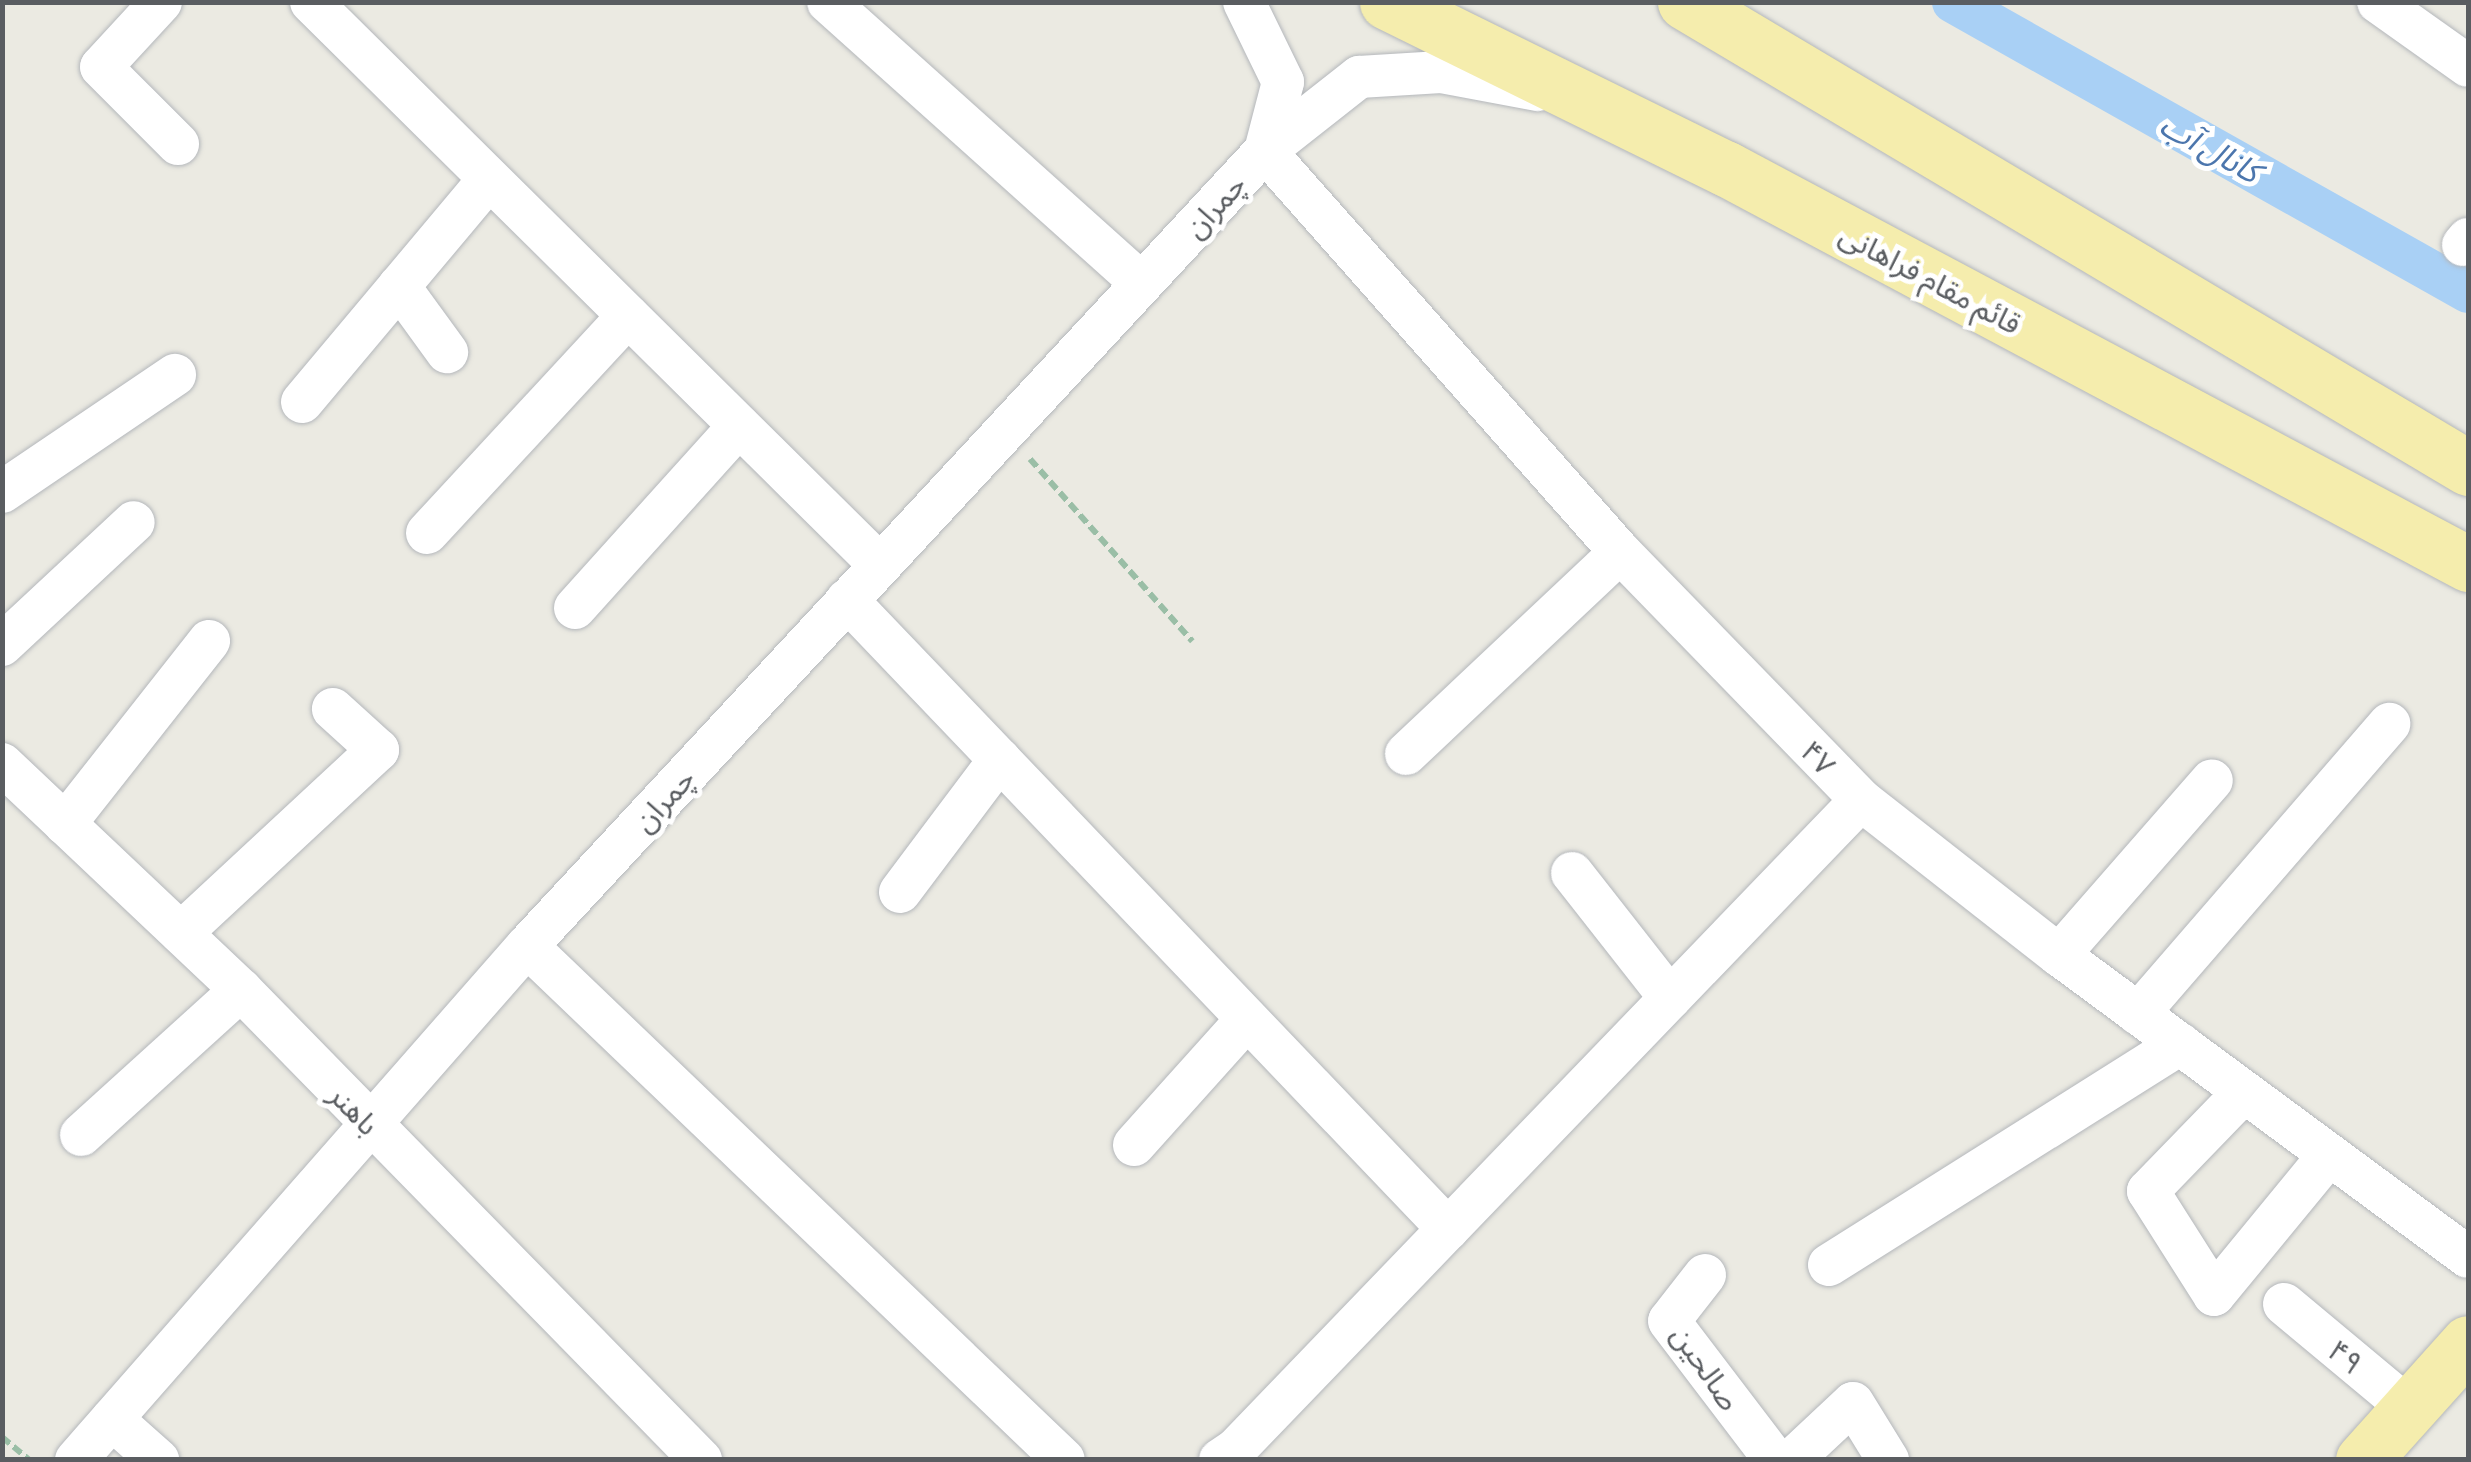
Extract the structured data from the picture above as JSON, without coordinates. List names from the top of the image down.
{
  "streets": {
    "main road": ["قائم مقام فراهانی"],
    "street": [
      "چمران",
      "۴۷",
      "باهنر",
      "۴۹",
      "صالحین"
    ]
  },
  "crossings": [
    ["چمران", "قائم مقام فراهانی"],
    ["چمران", "۴۷"],
    ["چمران", "باهنر"]
  ],
  "water": ["کانال آب"]
}
